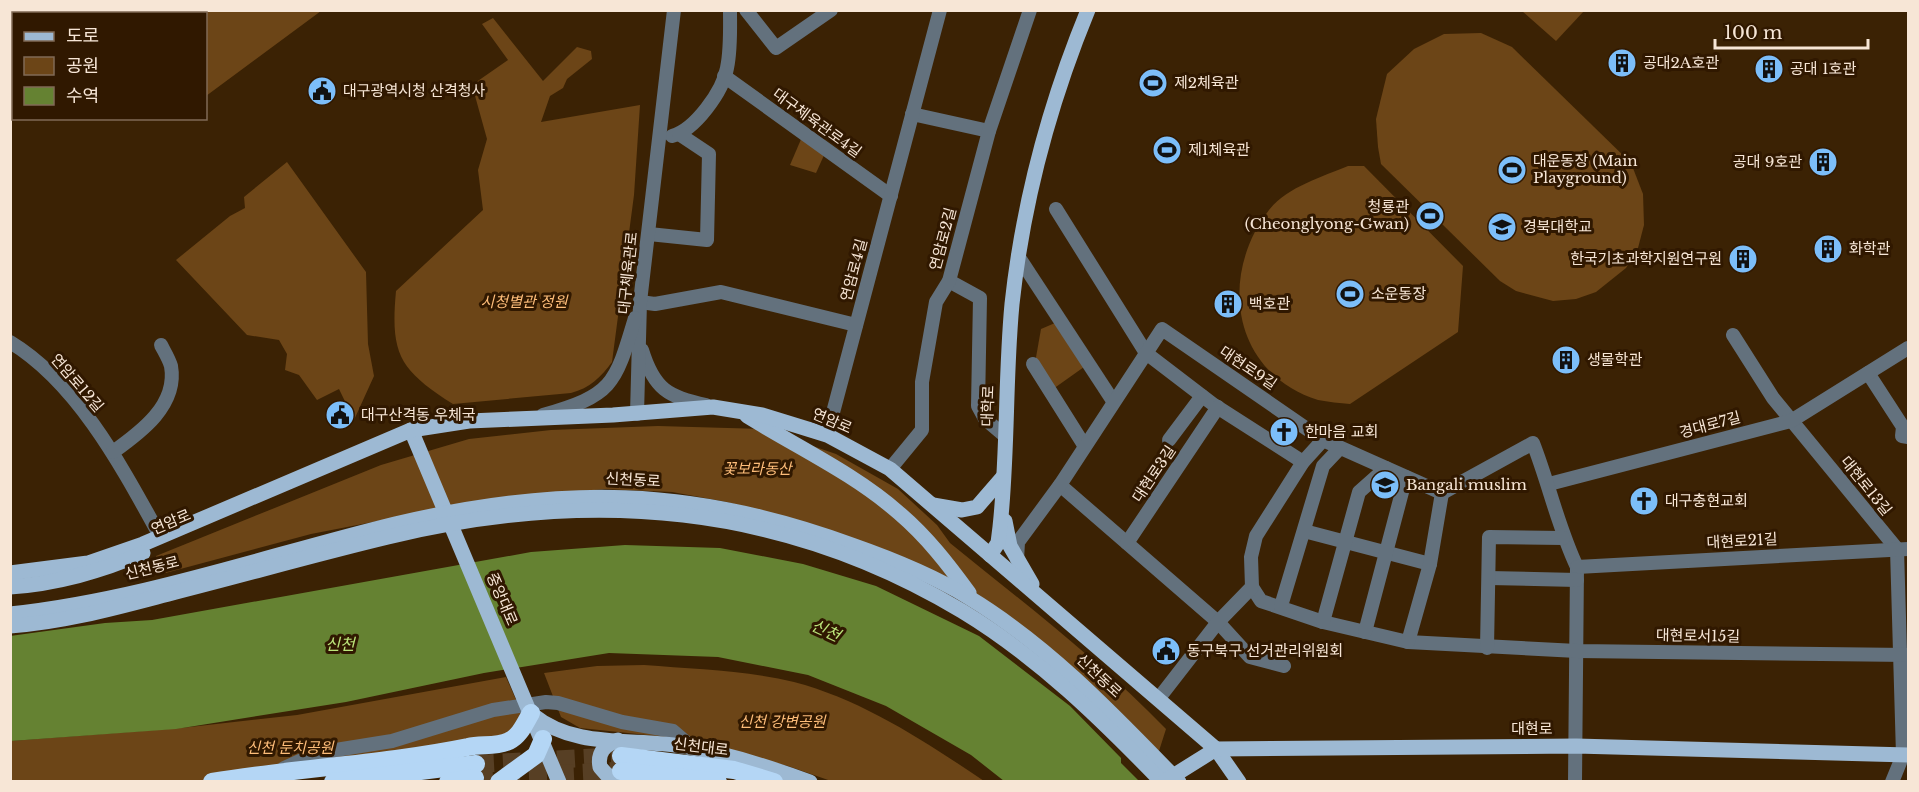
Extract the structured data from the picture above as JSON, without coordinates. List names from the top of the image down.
{
  "streets": {
    "highway": ["신천대로"],
    "main road": [
      "대학로",
      "연암로",
      "신천동로",
      "중앙대로",
      "대현로"
    ],
    "street": [
      "대구체육관로4길",
      "연암로2길",
      "연암로4길",
      "대구체육관로",
      "대현로9길",
      "연암로12길",
      "경대로7길",
      "대현로3길",
      "대현로13길",
      "대현로21길",
      "대현로서15길"
    ]
  },
  "crossings": [
    ["대구체육관로4길", "연암로4길"],
    ["연암로2길", "연암로"],
    ["연암로4길", "연암로"],
    ["대구체육관로", "연암로"],
    ["연암로12길", "연암로"],
    ["대학로", "연암로"],
    ["연암로", "중앙대로"],
    ["연암로", "대현로"],
    ["경대로7길", "대현로13길"],
    ["대현로13길", "대현로21길"]
  ],
  "water": ["신천"],
  "parks": [
    "시청별관 정원",
    "꽃보라동산",
    "신천 강변공원",
    "신천 둔치공원"
  ],
  "places": {
    "building": [
      "공대2A호관",
      "공대 1호관",
      "공대 9호관",
      "화학관",
      "한국기초과학지원연구원",
      "백호관",
      "생물학관"
    ],
    "sports": [
      "제2체육관",
      "제1체육관",
      "대운동장 (Main Playground)",
      "청룡관 (Cheonglyong-Gwan)",
      "소운동장"
    ],
    "public building": ["대구광역시청 산격청사", "대구산격동 우체국", "동구북구 선거관리위원회"],
    "school or university": ["경북대학교", "Bangali muslim"],
    "church": ["한마음 교회", "대구충현교회"]
  },
  "legend": ["도로", "공원", "수역"],
  "scale_bar": "100 m"
}
